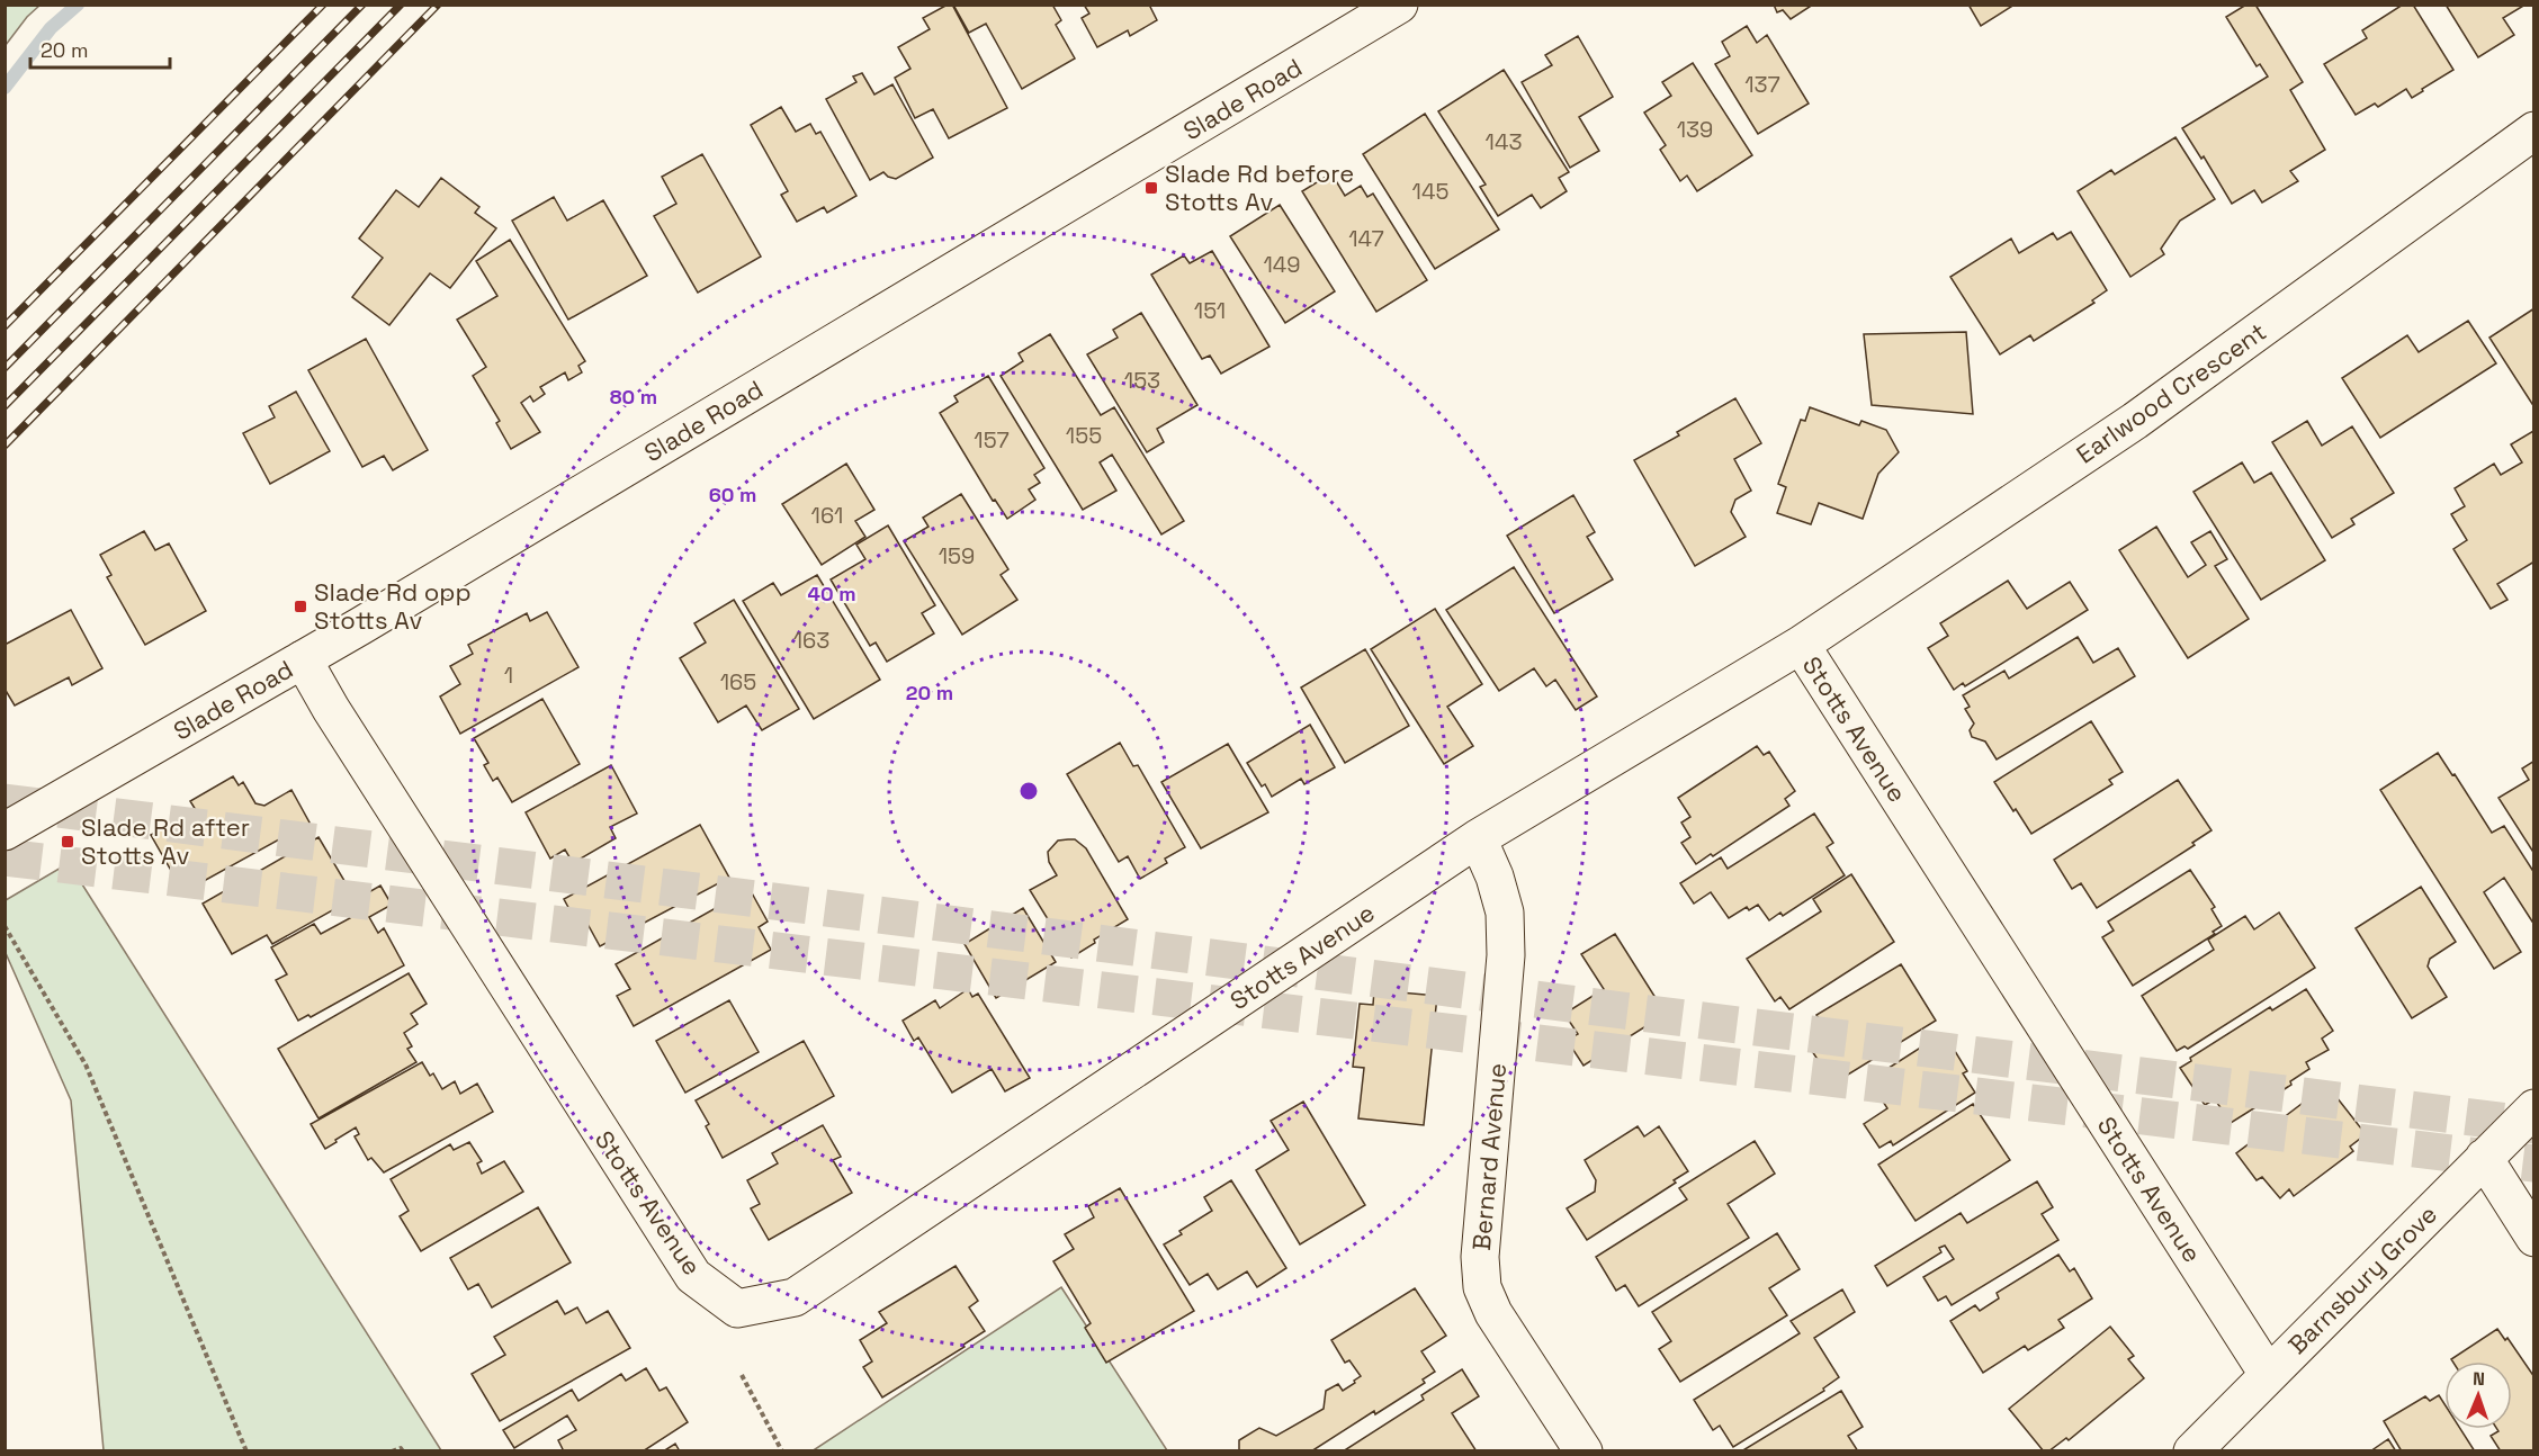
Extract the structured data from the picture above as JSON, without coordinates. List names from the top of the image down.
{
  "streets": {
    "street": [
      "Slade Road",
      "Earlwood Crescent",
      "Stotts Avenue",
      "Bernard Avenue",
      "Barnsbury Grove"
    ]
  },
  "crossings": [
    ["Slade Road", "Stotts Avenue"],
    ["Earlwood Crescent", "Stotts Avenue"],
    ["Stotts Avenue", "Bernard Avenue"],
    ["Stotts Avenue", "Barnsbury Grove"]
  ],
  "places": {
    "transit": ["Slade Rd before Stotts Av", "Slade Rd opp Stotts Av", "Slade Rd after Stotts Av"]
  },
  "house_numbers": [
    "137",
    "139",
    "143",
    "145",
    "147",
    "149",
    "151",
    "153",
    "155",
    "157",
    "161",
    "159",
    "163",
    "1",
    "165"
  ],
  "scale_bar": "20 m",
  "north": "top",
  "rings": [
    "80 m",
    "60 m",
    "40 m",
    "20 m"
  ]
}
